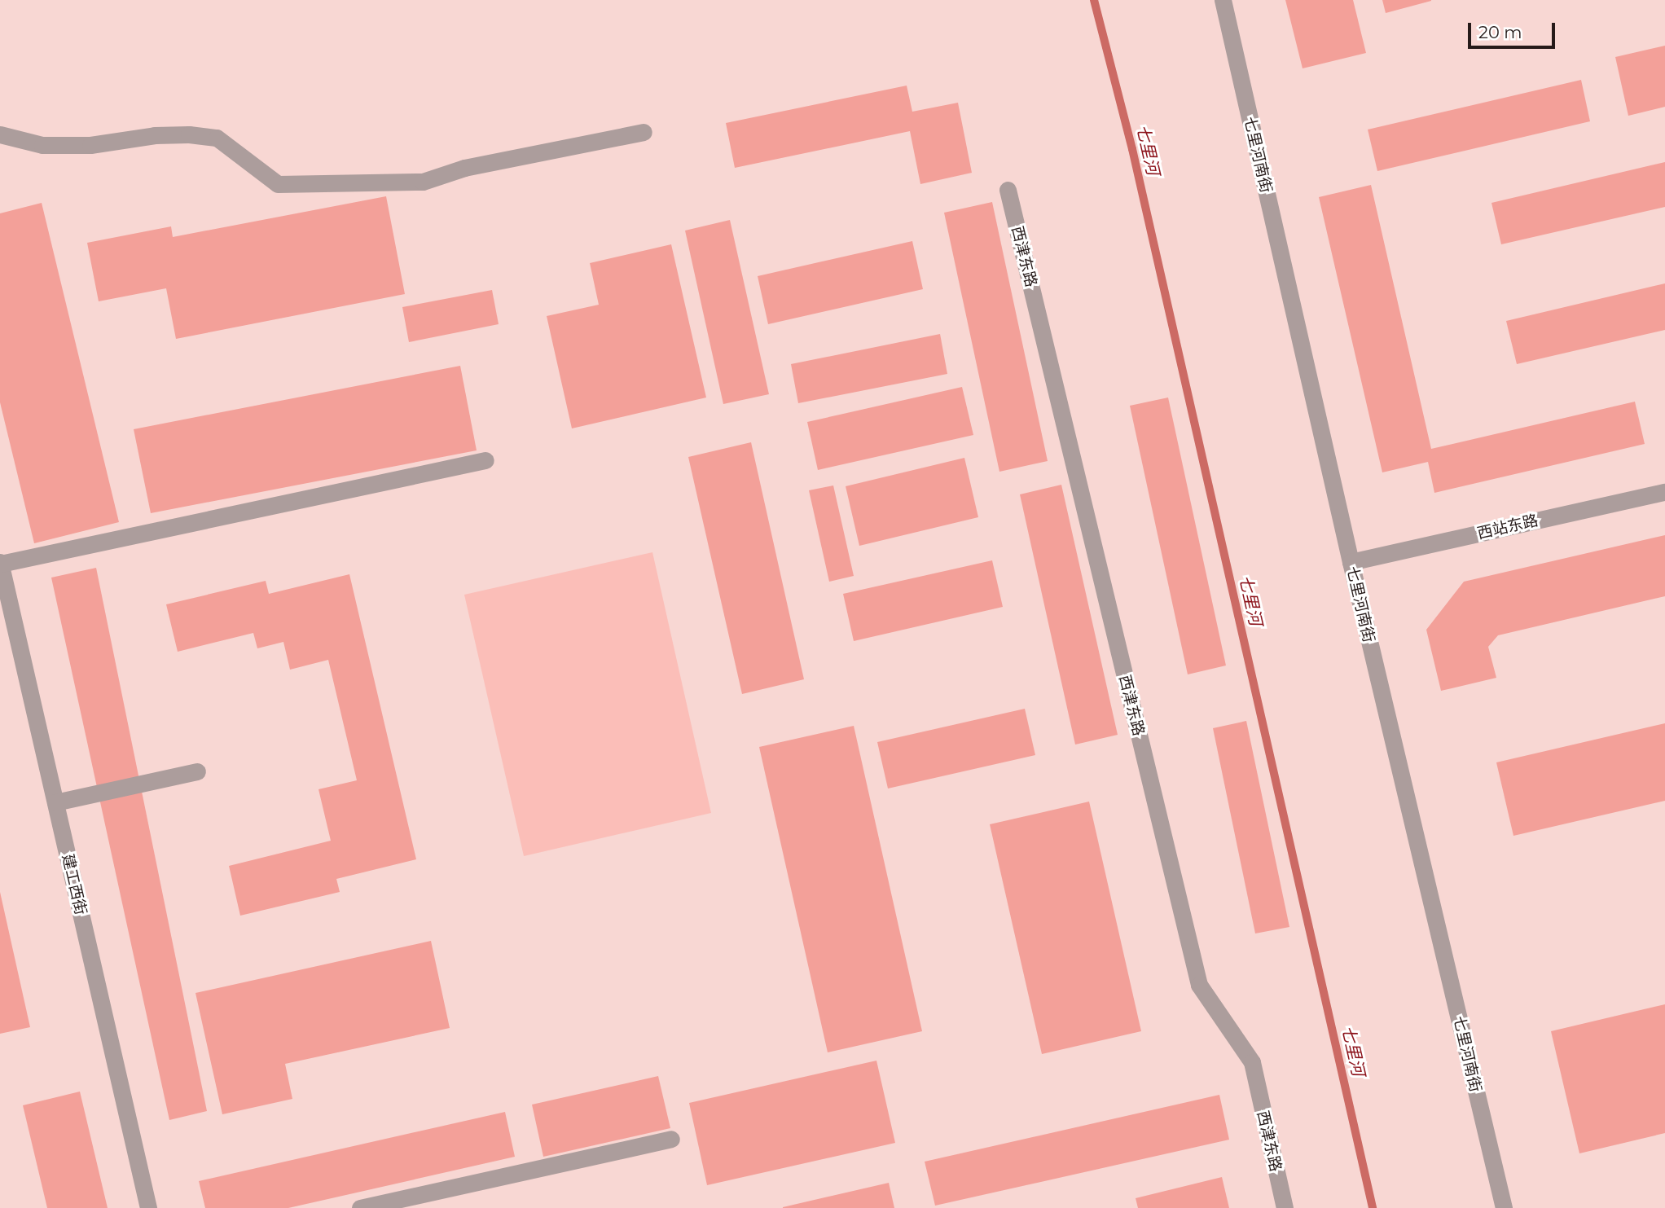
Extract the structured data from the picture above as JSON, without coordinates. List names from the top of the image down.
{
  "streets": {
    "street": [
      "七里河南街",
      "西津东路",
      "西站东路",
      "建工西街"
    ]
  },
  "crossings": [
    ["七里河南街", "西站东路"]
  ],
  "water": ["七里河"],
  "scale_bar": "20 m"
}
